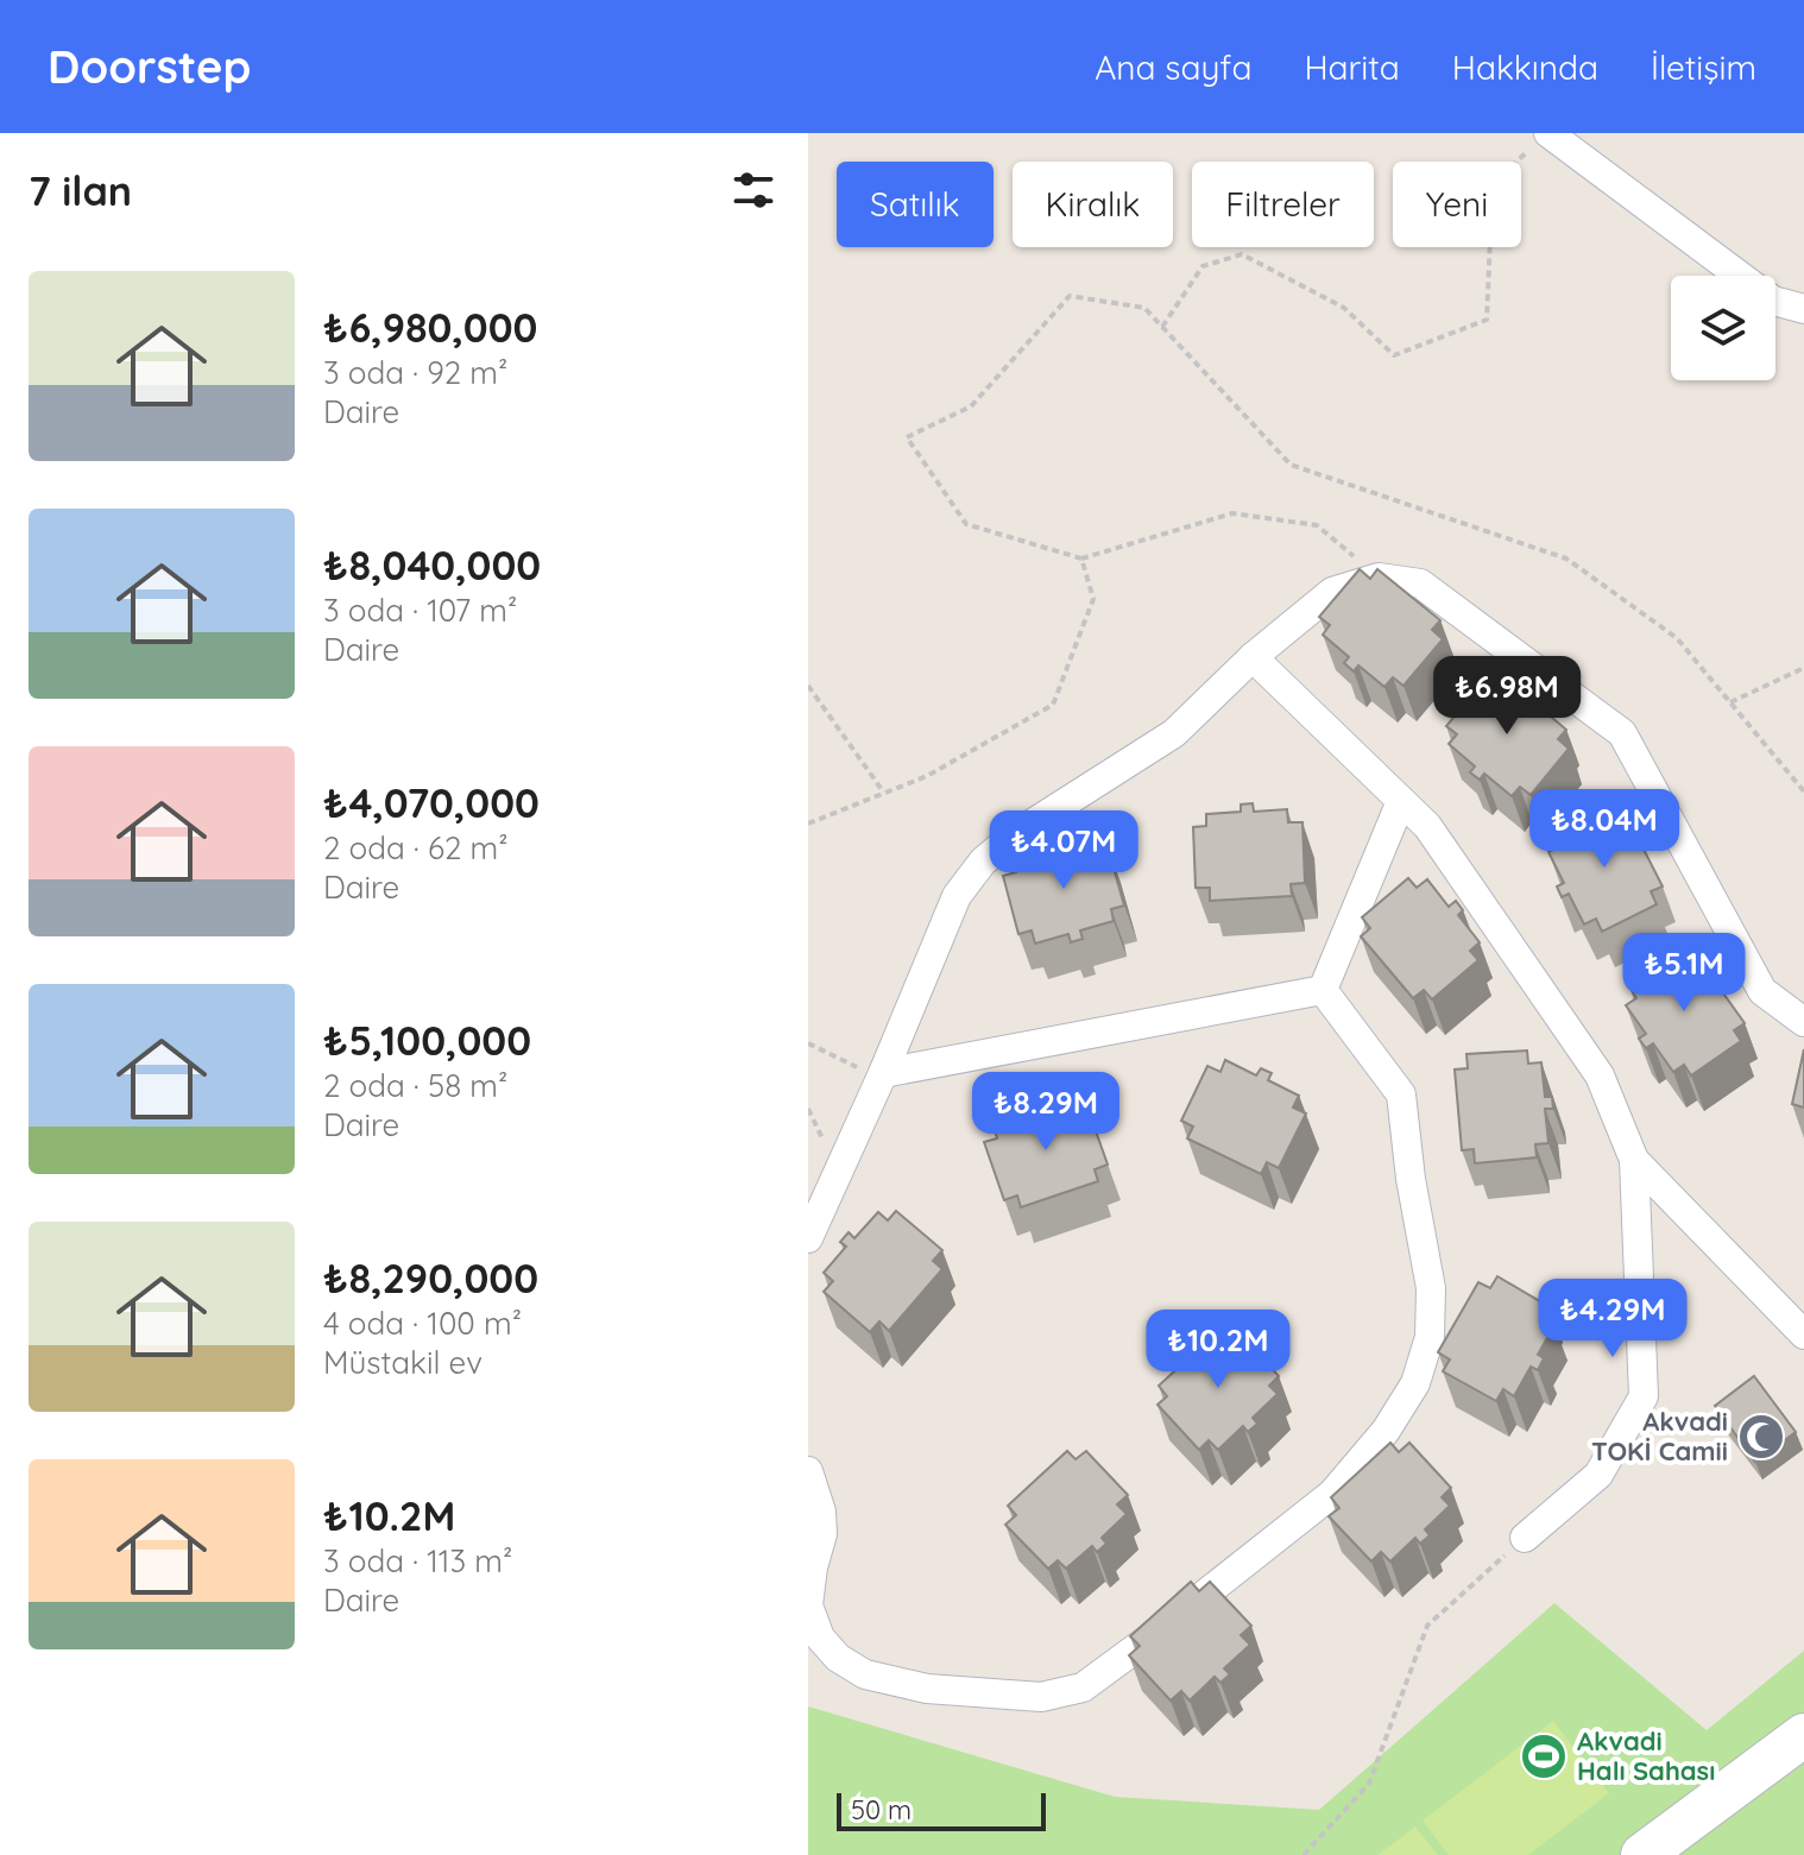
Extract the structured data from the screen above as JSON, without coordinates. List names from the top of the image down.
{
  "places": {
    "mosque": ["Akvadi TOKİ Camii"],
    "sports": ["Akvadi Halı Sahası"]
  },
  "scale_bar": "50 m",
  "page": {
    "header": "Doorstep",
    "nav": [
      "Ana sayfa",
      "Harita",
      "Hakkında",
      "İletişim"
    ],
    "heading": "7 ilan",
    "chip": [
      "Satılık",
      "Kiralık",
      "Filtreler",
      "Yeni"
    ],
    "list": [
      {
        "name": "₺6,980,000",
        "note": "3 oda · 92 m² · Daire"
      },
      {
        "name": "₺8,040,000",
        "note": "3 oda · 107 m² · Daire"
      },
      {
        "name": "₺4,070,000",
        "note": "2 oda · 62 m² · Daire"
      },
      {
        "name": "₺5,100,000",
        "note": "2 oda · 58 m² · Daire"
      },
      {
        "name": "₺8,290,000",
        "note": "4 oda · 100 m² · Müstakil ev"
      },
      {
        "name": "₺10.2M",
        "note": "3 oda · 113 m² · Daire"
      }
    ],
    "price": [
      "₺6.98M",
      "₺8.04M",
      "₺4.07M",
      "₺5.1M",
      "₺8.29M",
      "₺4.29M",
      "₺10.2M"
    ],
    "scale": "50 m"
  }
}
